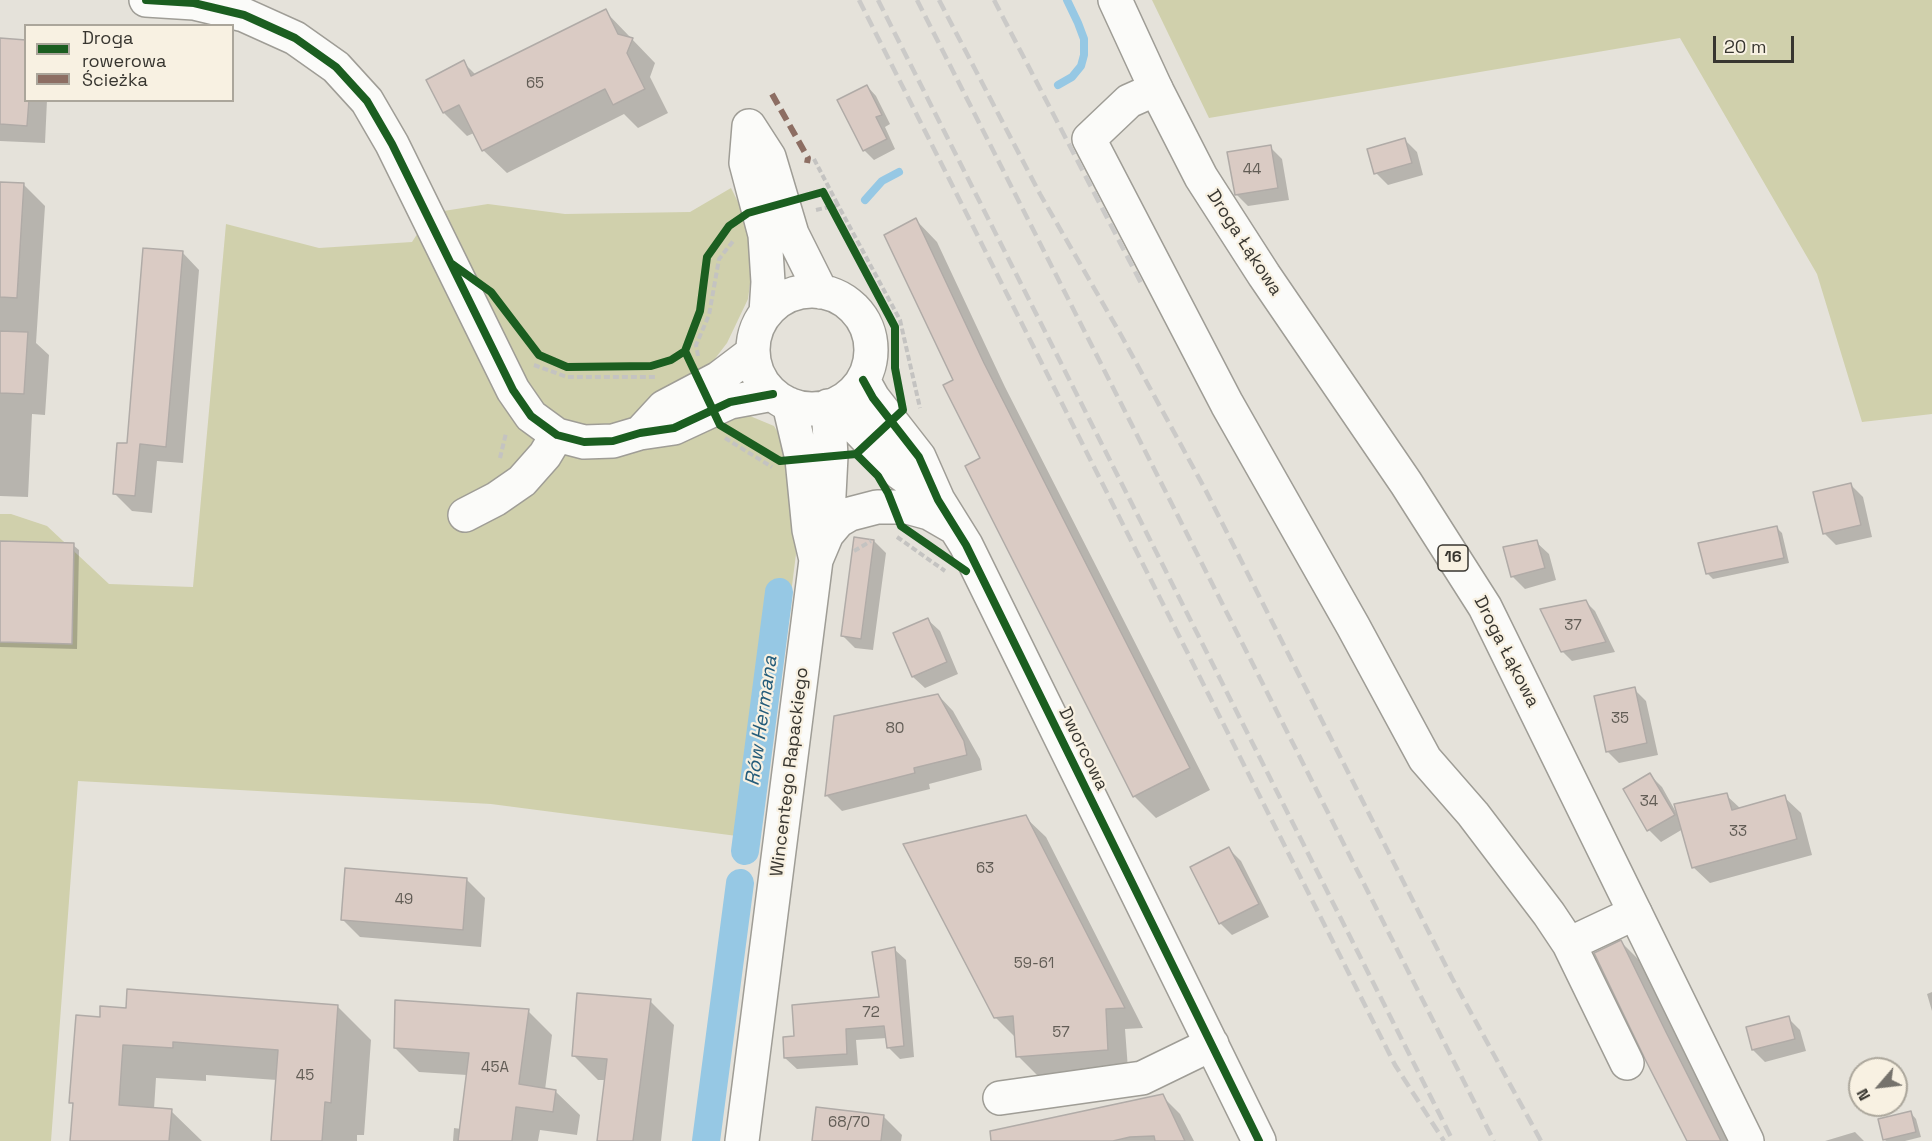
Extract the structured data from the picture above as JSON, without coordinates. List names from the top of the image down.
{
  "streets": {
    "street": [
      "Droga Łąkowa",
      "16",
      "Dworcowa",
      "Wincentego Rapackiego"
    ]
  },
  "crossings": [
    ["Dworcowa", "Wincentego Rapackiego"]
  ],
  "water": ["Rów Hermana"],
  "house_numbers": [
    "65",
    "44",
    "37",
    "35",
    "80",
    "34",
    "33",
    "63",
    "49",
    "59-61",
    "72",
    "57",
    "45A",
    "45",
    "68/70"
  ],
  "legend": ["Droga rowerowa", "Ścieżka"],
  "scale_bar": "20 m",
  "north": "bottom left"
}
